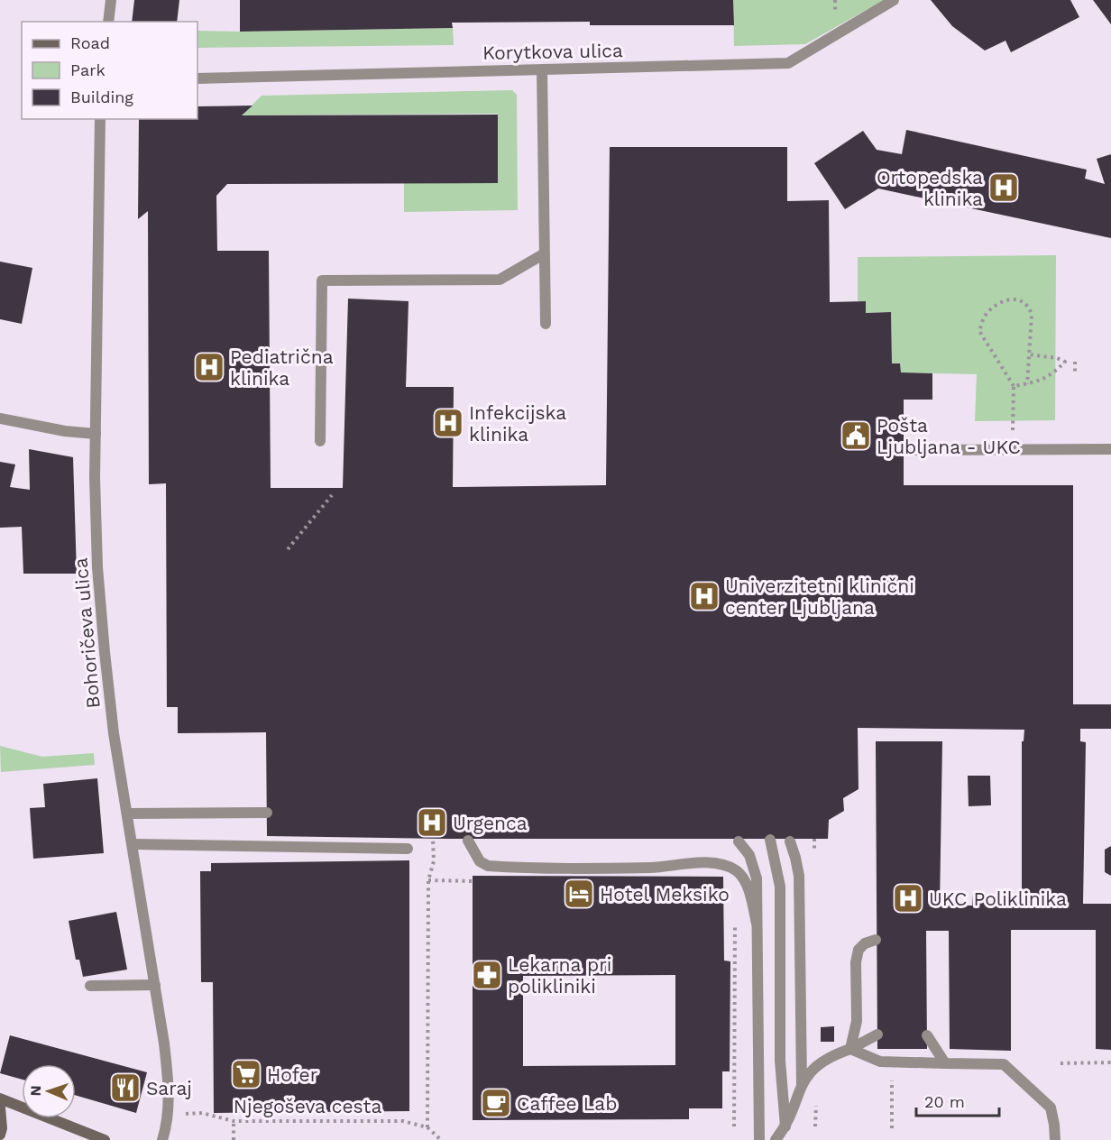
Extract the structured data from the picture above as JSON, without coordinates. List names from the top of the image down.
{
  "streets": {
    "street": ["Korytkova ulica", "Bohoričeva ulica"],
    "path": ["Njegoševa cesta"]
  },
  "crossings": [
    ["Bohoričeva ulica", "Njegoševa cesta"]
  ],
  "places": {
    "hospital": [
      "Ortopedska klinika",
      "Pediatrična klinika",
      "Infekcijska klinika",
      "Univerzitetni klinični center Ljubljana",
      "Urgenca",
      "UKC Poliklinika"
    ],
    "public building": ["Pošta Ljubljana - UKC"],
    "hotel": ["Hotel Meksiko"],
    "pharmacy": ["Lekarna pri polikliniki"],
    "supermarket": ["Hofer"],
    "restaurant": ["Saraj"],
    "cafe": ["Caffee Lab"]
  },
  "legend": ["Road", "Park", "Building"],
  "scale_bar": "20 m",
  "north": "left"
}
